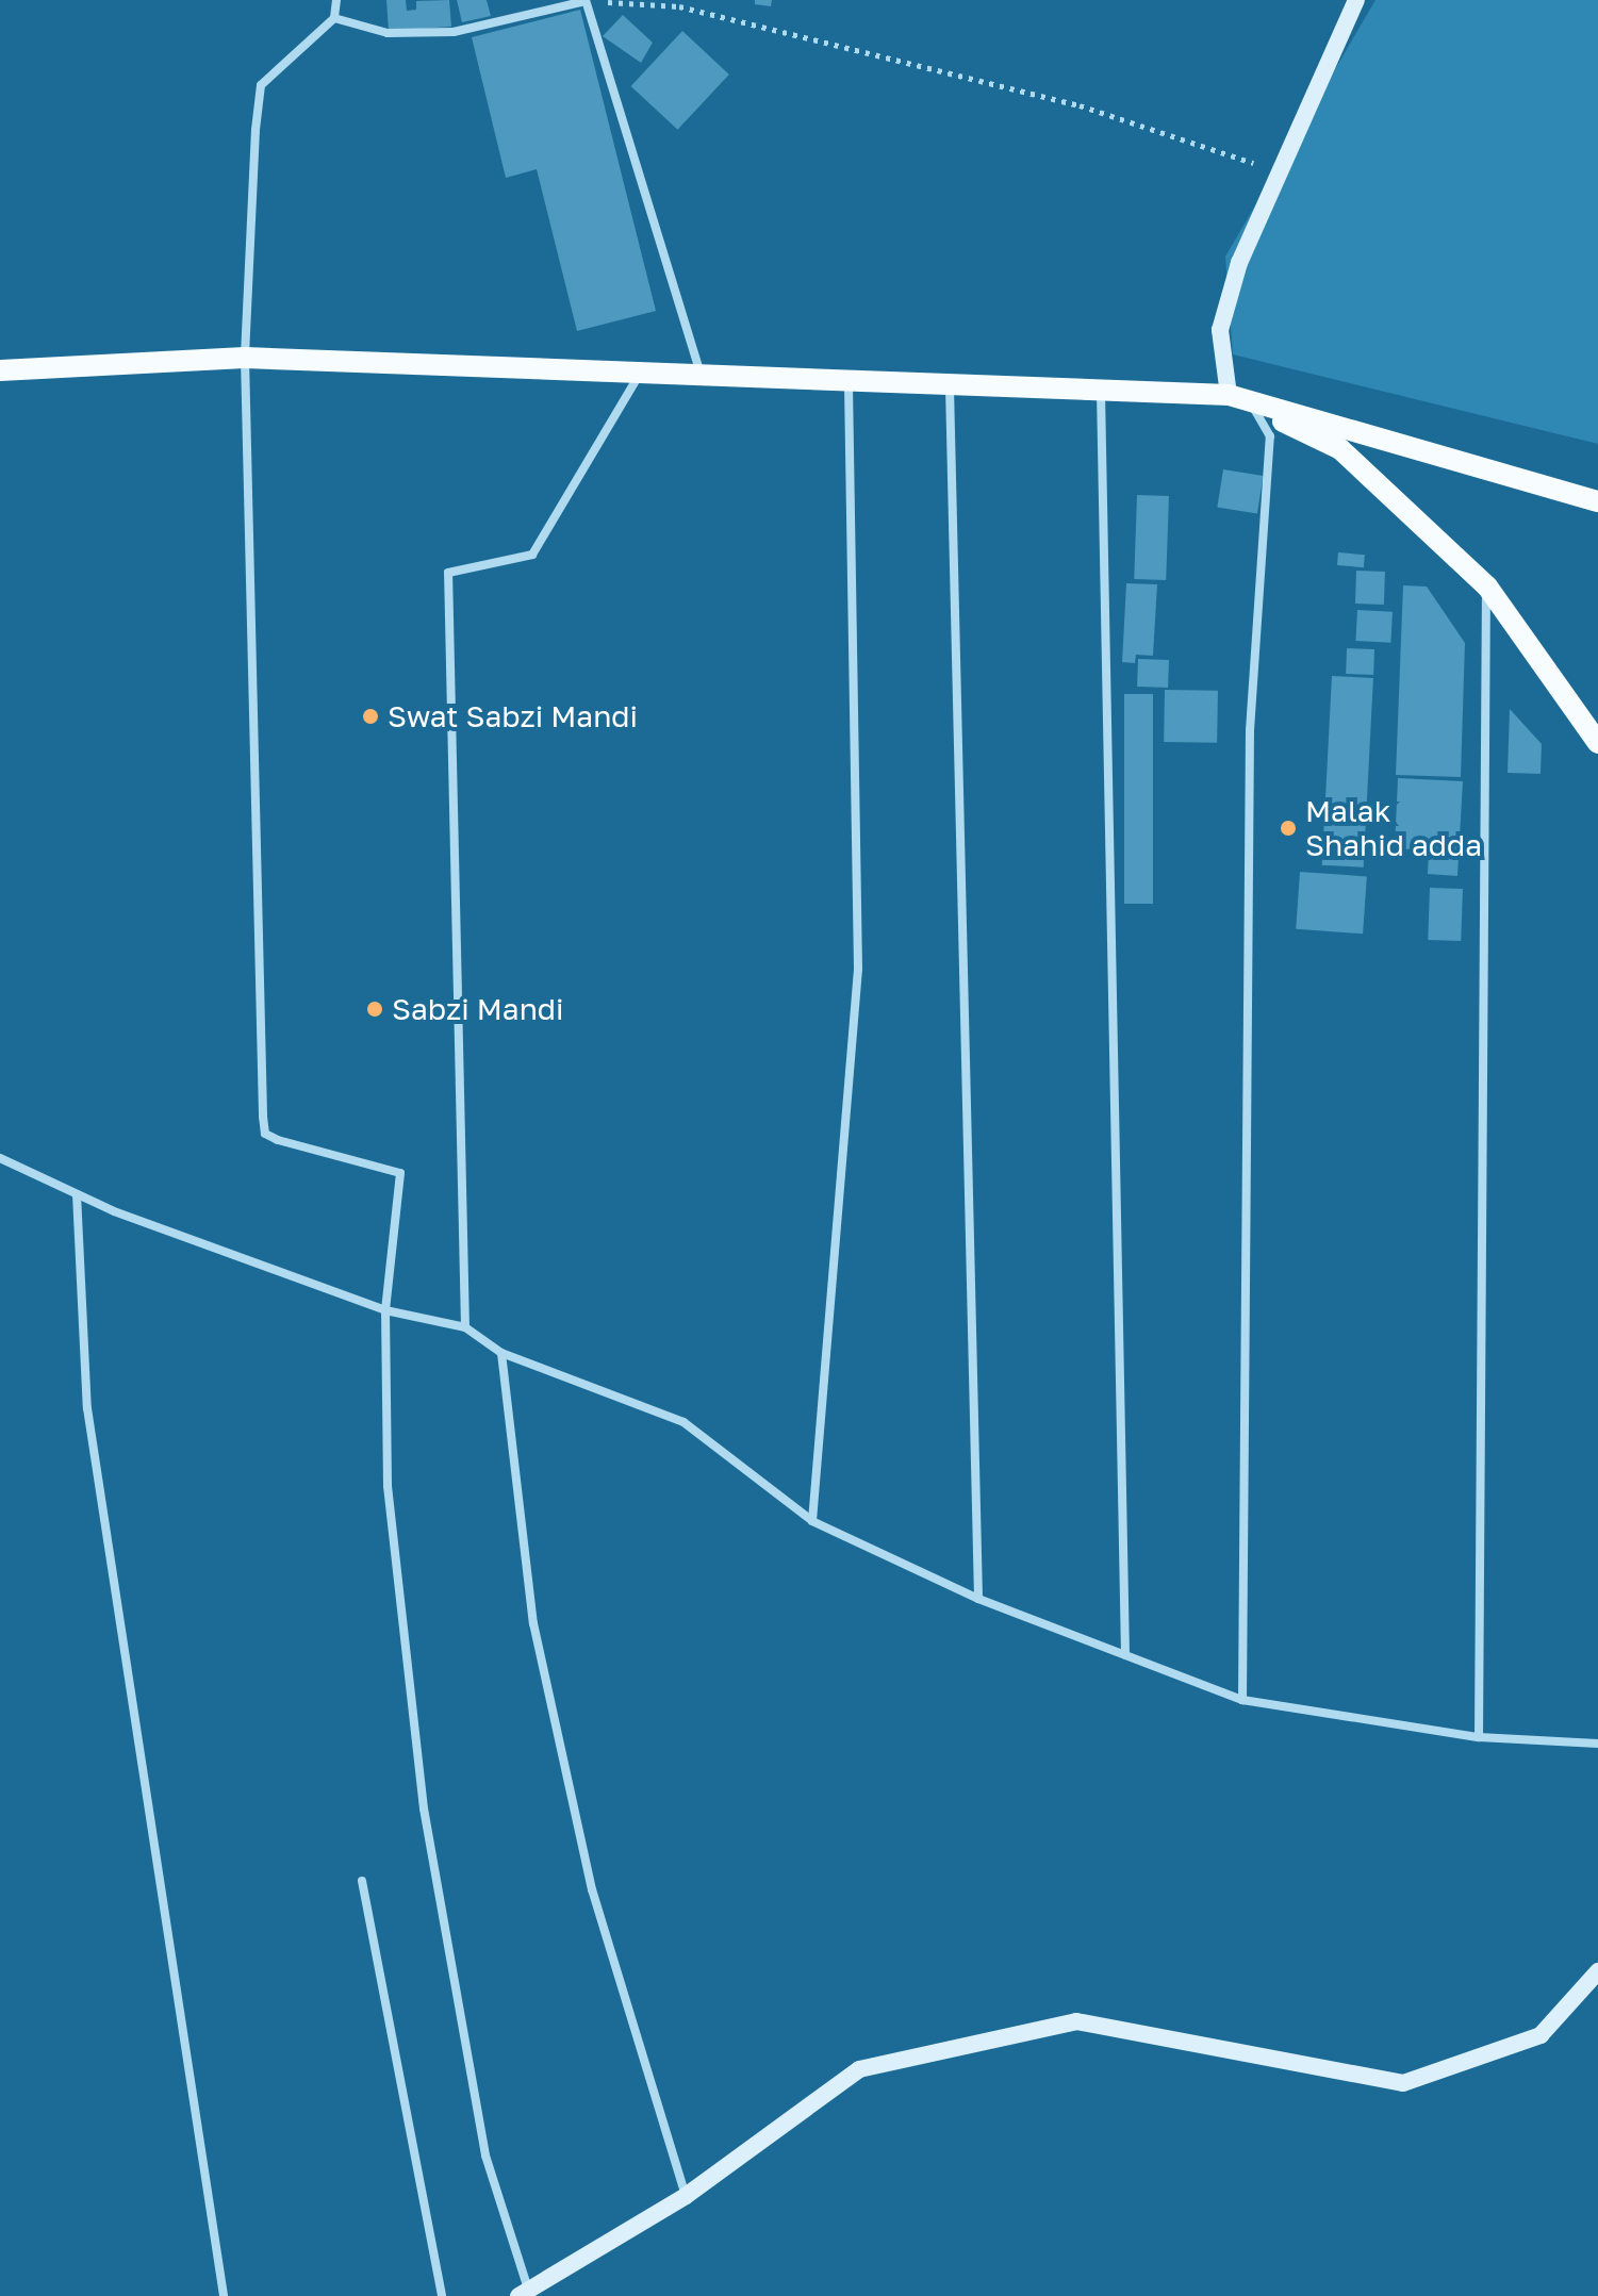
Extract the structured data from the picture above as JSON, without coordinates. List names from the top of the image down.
{
  "places": ["Swat Sabzi Mandi", "Malak Shahid adda", "Sabzi Mandi"]
}
